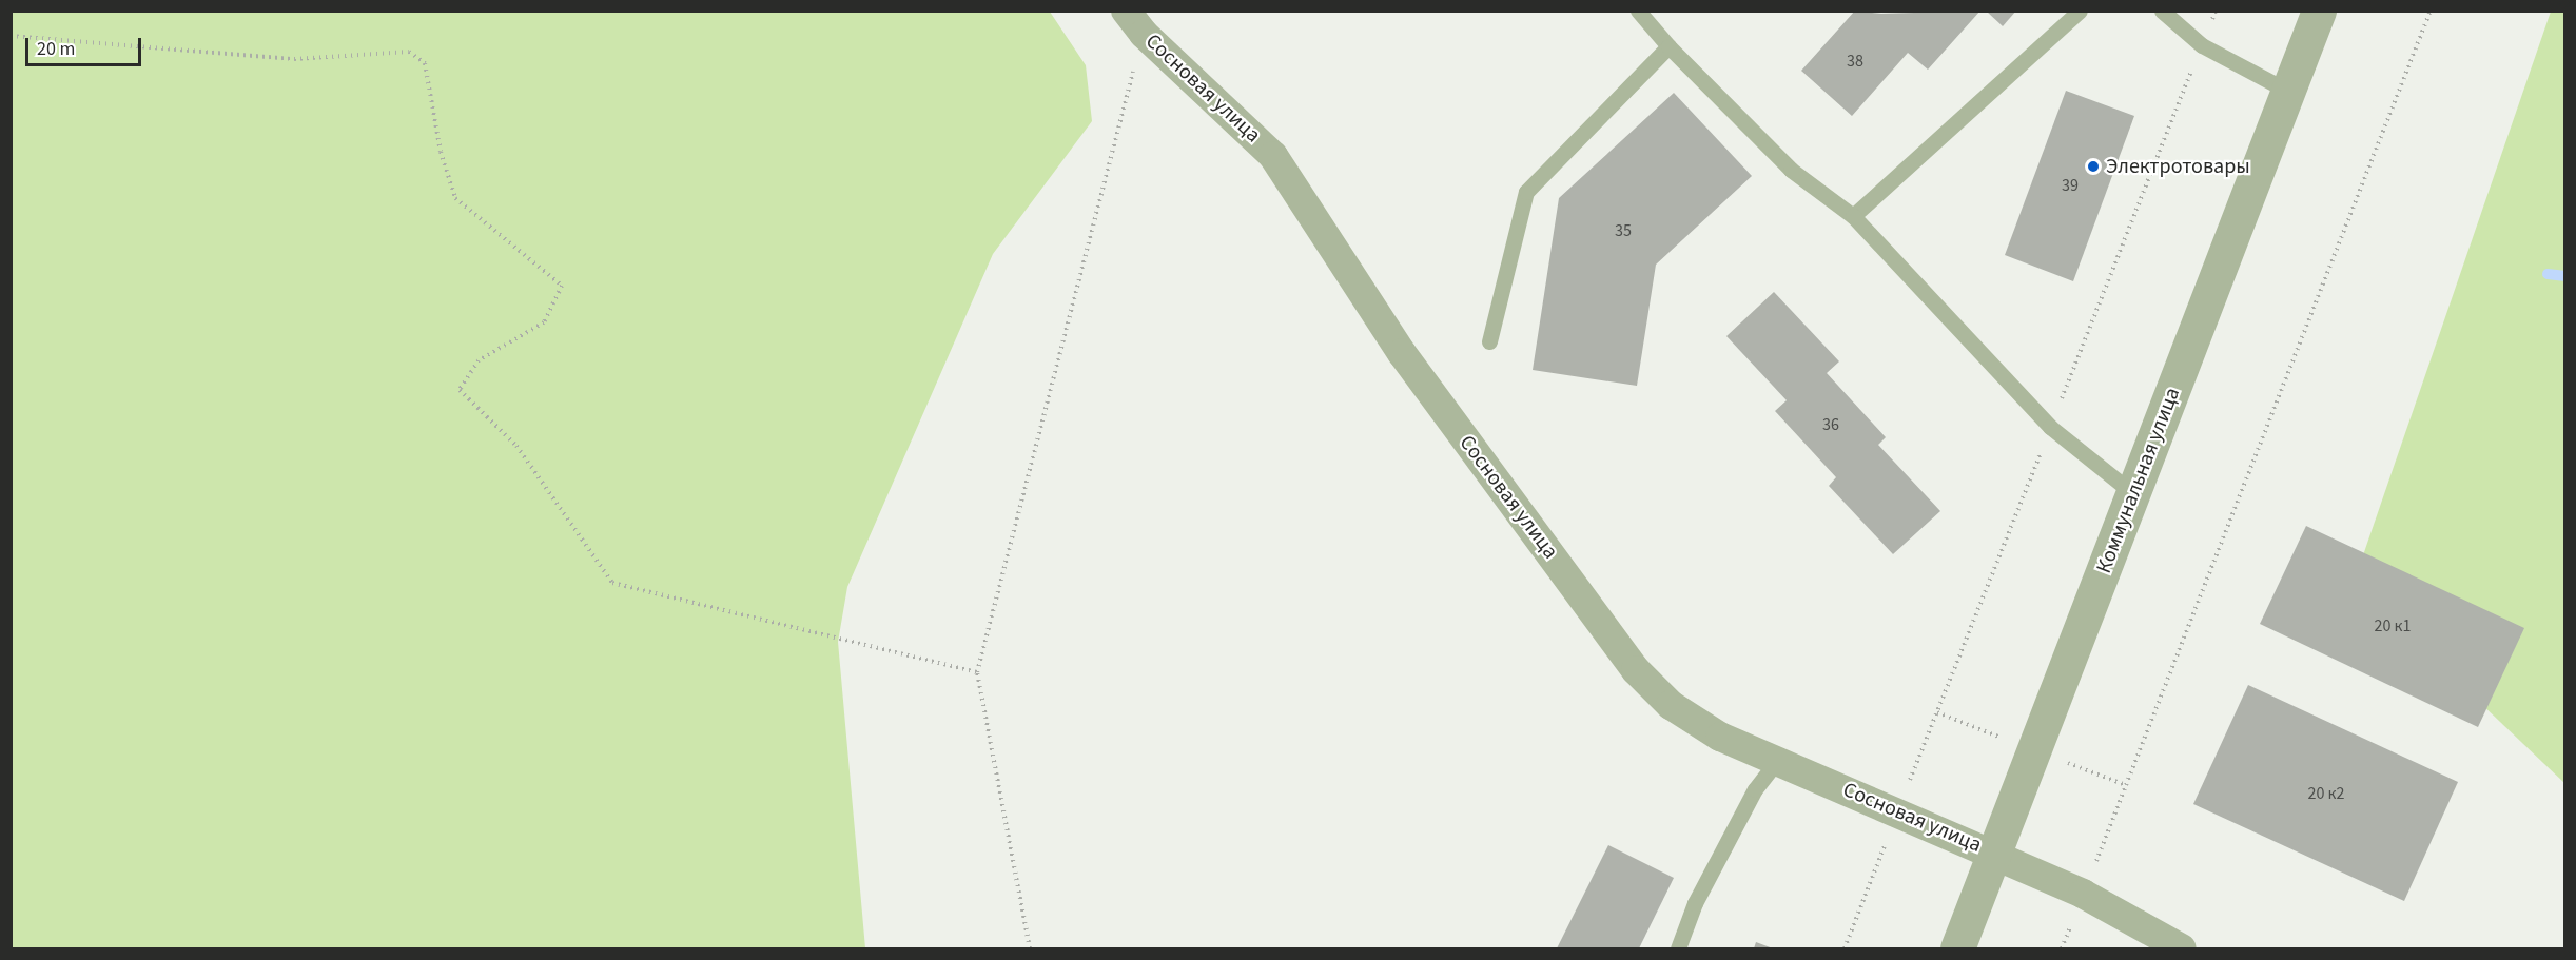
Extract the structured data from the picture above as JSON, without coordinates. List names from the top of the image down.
{
  "streets": {
    "street": ["Сосновая улица", "Коммунальная улица"]
  },
  "crossings": [
    ["Сосновая улица", "Коммунальная улица"]
  ],
  "places": ["Электротовары"],
  "house_numbers": [
    "38",
    "39",
    "35",
    "36",
    "20 к1",
    "20 к2"
  ],
  "scale_bar": "20 m"
}
